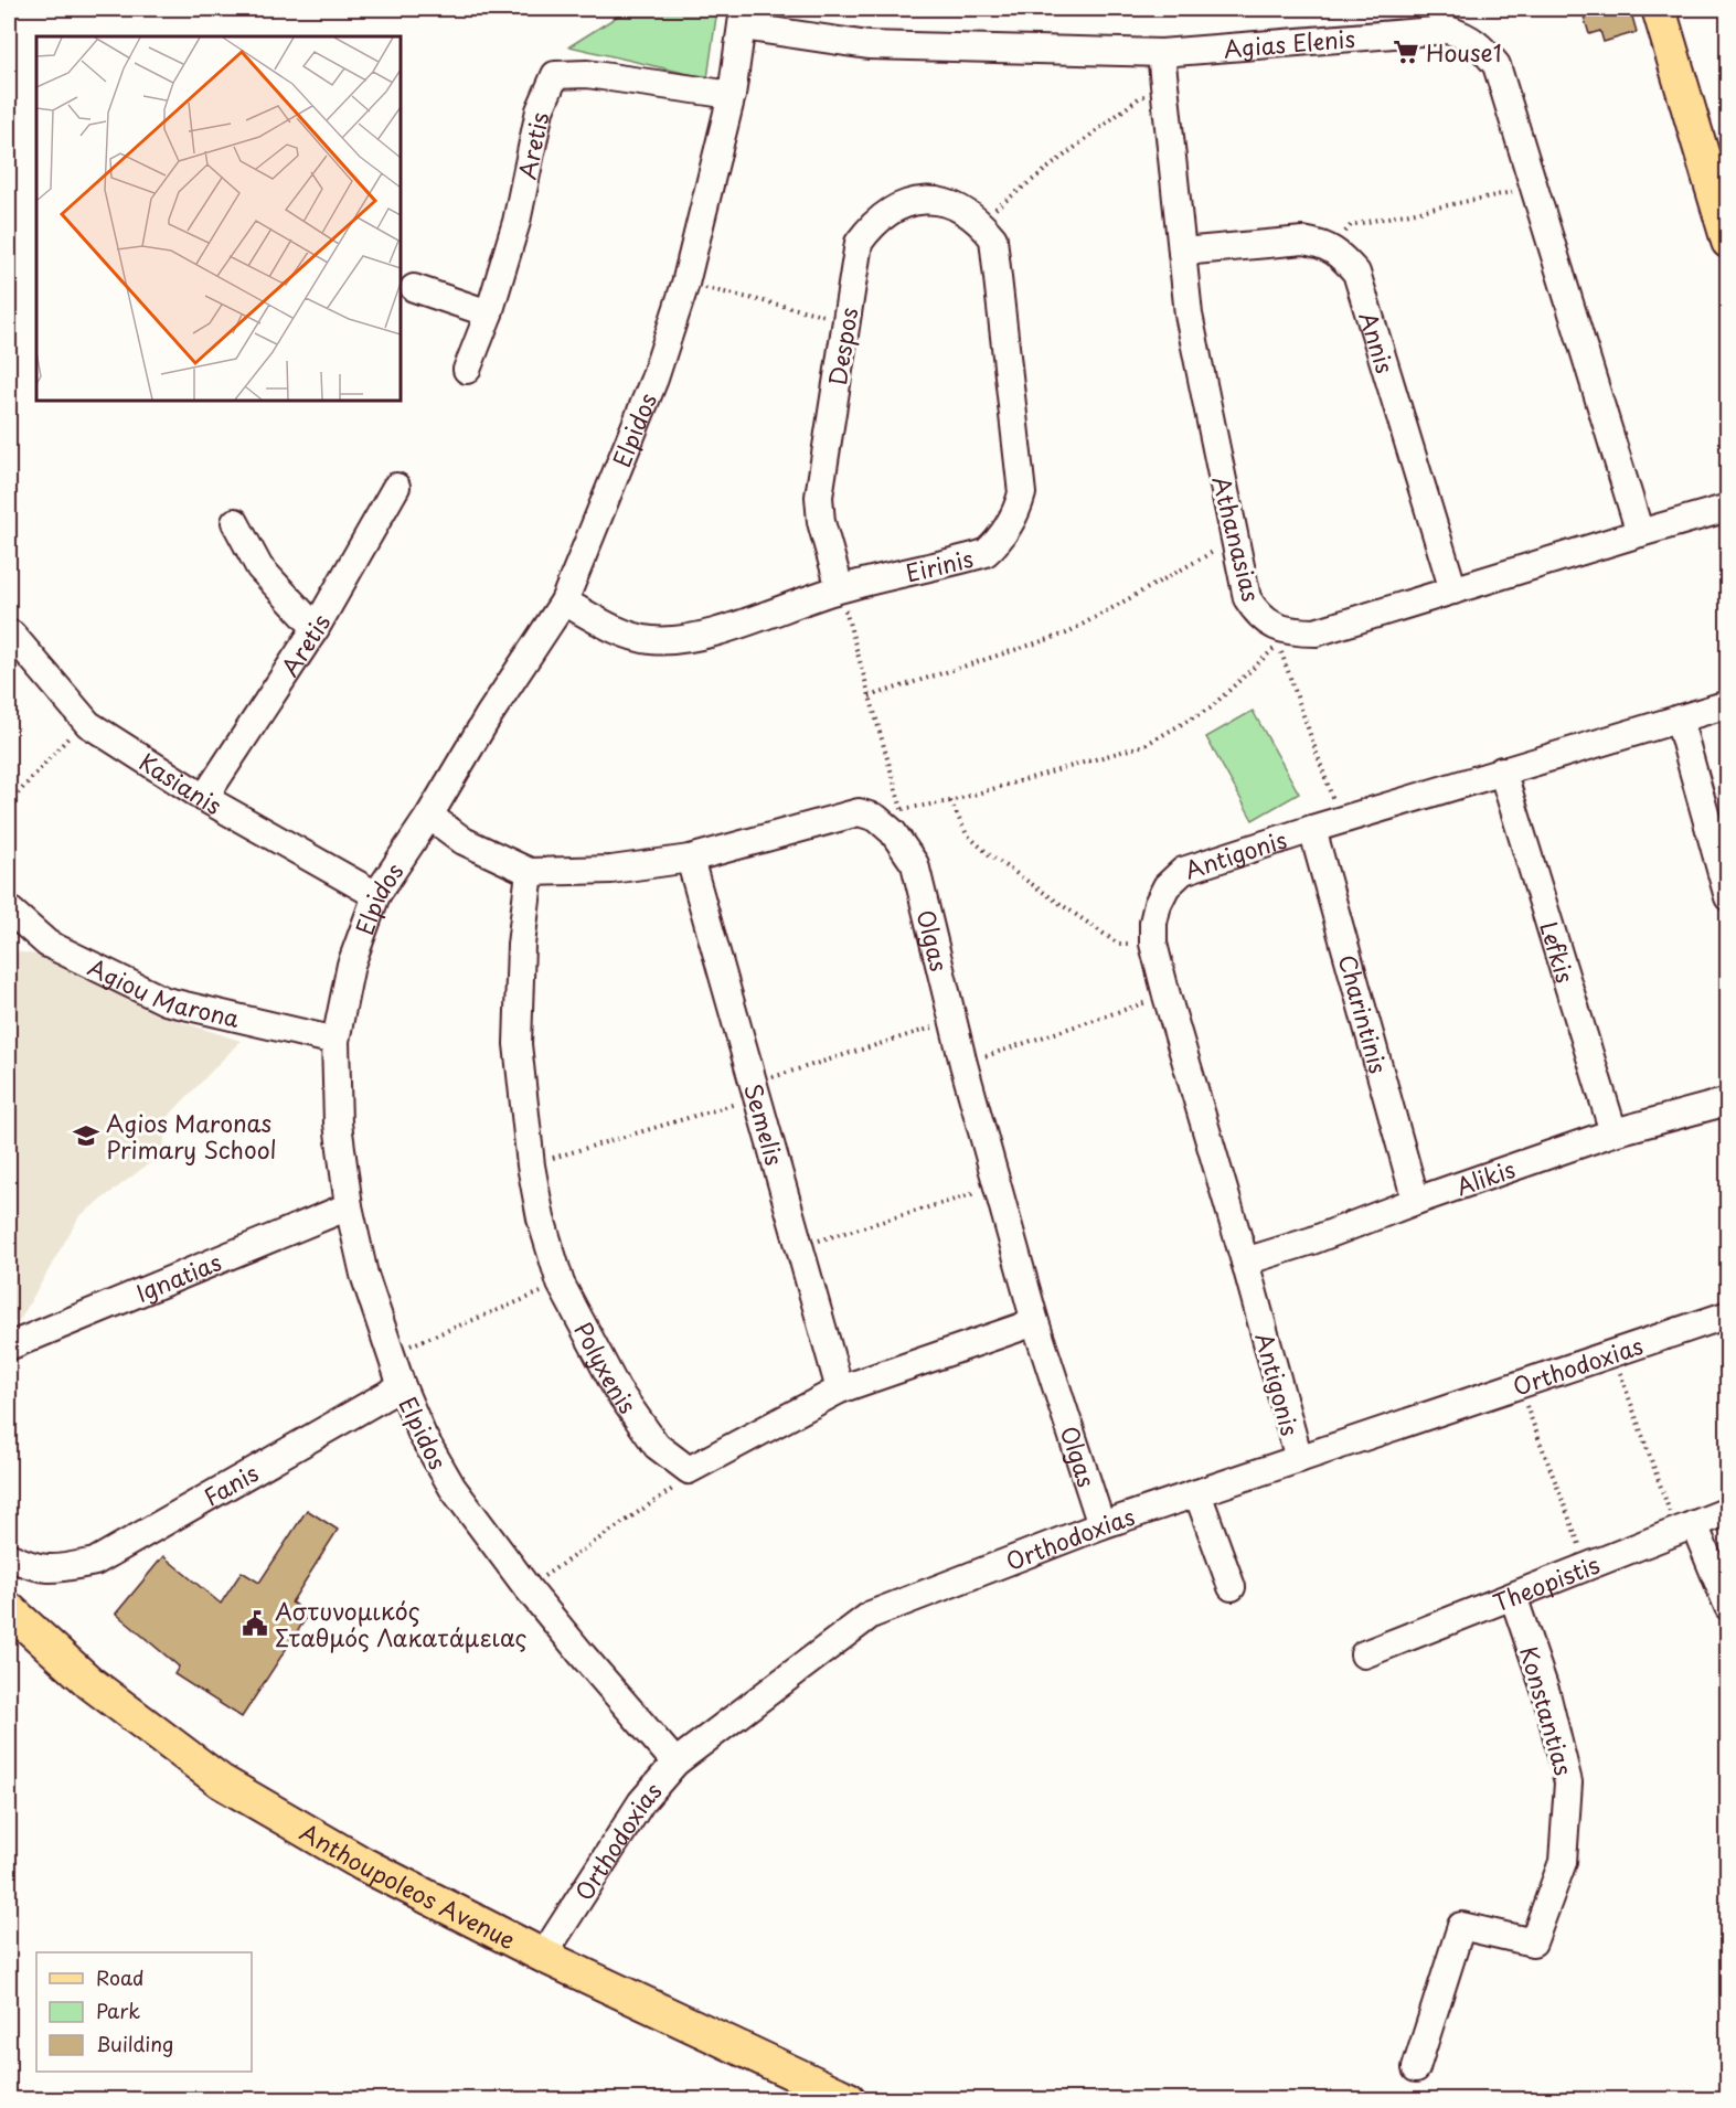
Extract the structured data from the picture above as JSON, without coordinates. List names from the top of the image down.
{
  "streets": {
    "main road": ["Anthoupoleos Avenue"],
    "street": [
      "Agias Elenis",
      "Aretis",
      "Annis",
      "Despos",
      "Elpidos",
      "Athanasias",
      "Eirinis",
      "Kasianis",
      "Antigonis",
      "Olgas",
      "Lefkis",
      "Agiou Marona",
      "Charintinis",
      "Semelis",
      "Alikis",
      "Ignatias",
      "Orthodoxias",
      "Polyxenis",
      "Fanis",
      "Theopistis",
      "Konstantias"
    ]
  },
  "crossings": [
    ["Agias Elenis", "Elpidos"],
    ["Agias Elenis", "Athanasias"],
    ["Aretis", "Elpidos"],
    ["Aretis", "Kasianis"],
    ["Annis", "Athanasias"],
    ["Despos", "Eirinis"],
    ["Elpidos", "Eirinis"],
    ["Elpidos", "Kasianis"],
    ["Elpidos", "Olgas"],
    ["Elpidos", "Agiou Marona"],
    ["Elpidos", "Ignatias"],
    ["Elpidos", "Orthodoxias"],
    ["Elpidos", "Fanis"],
    ["Antigonis", "Lefkis"],
    ["Antigonis", "Charintinis"],
    ["Antigonis", "Alikis"],
    ["Antigonis", "Orthodoxias"],
    ["Olgas", "Semelis"],
    ["Olgas", "Orthodoxias"],
    ["Olgas", "Polyxenis"],
    ["Lefkis", "Alikis"],
    ["Charintinis", "Alikis"],
    ["Orthodoxias", "Anthoupoleos Avenue"],
    ["Theopistis", "Konstantias"]
  ],
  "places": {
    "supermarket": ["House1"],
    "school or university": ["Agios Maronas Primary School"],
    "public building": ["Αστυνομικός Σταθμός Λακατάμειας"]
  },
  "legend": ["Road", "Park", "Building"]
}
